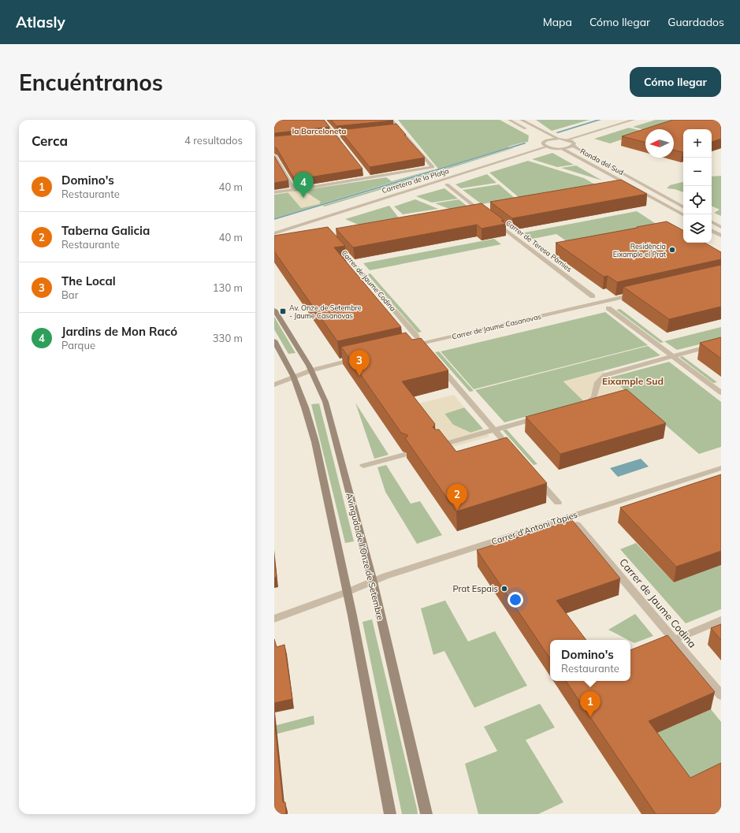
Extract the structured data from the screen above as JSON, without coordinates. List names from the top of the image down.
{
  "streets": {
    "main road": ["Avinguda de l'Onze de Setembre"],
    "street": [
      "Ronda del Sud",
      "Carretera de la Platja",
      "Carrer de Teresa Pàmies",
      "Carrer de Jaume Codina",
      "Carrer de Jaume Casanovas",
      "Carrer d'Antoni Tàpies"
    ]
  },
  "crossings": [
    ["Carrer d'Antoni Tàpies", "Avinguda de l'Onze de Setembre"]
  ],
  "districts": ["la Barceloneta", "Eixample Sud"],
  "places": {
    "other": ["Residència Eixample el Prat", "Prat Espais"],
    "transit": ["Av. Onze de Setembre - Jaume Casanovas"]
  },
  "north": "left",
  "page": {
    "header": "Atlasly",
    "nav": ["Mapa", "Cómo llegar", "Guardados"],
    "buttons": "Cómo llegar",
    "title": "Encuéntranos",
    "heading": ["Cerca", "4 resultados"],
    "map_buttons": ["+", "−"],
    "list": [
      {
        "mark": "1",
        "name": "Domino's",
        "note": "Restaurante",
        "value": "40 m"
      },
      {
        "mark": "2",
        "name": "Taberna Galicia",
        "note": "Restaurante",
        "value": "40 m"
      },
      {
        "mark": "3",
        "name": "The Local",
        "note": "Bar",
        "value": "130 m"
      },
      {
        "mark": "4",
        "name": "Jardins de Mon Racó",
        "note": "Parque",
        "value": "330 m"
      }
    ],
    "pins": [
      "4",
      "3",
      "2",
      "1"
    ],
    "popup": ["Domino's", "Restaurante"]
  }
}
